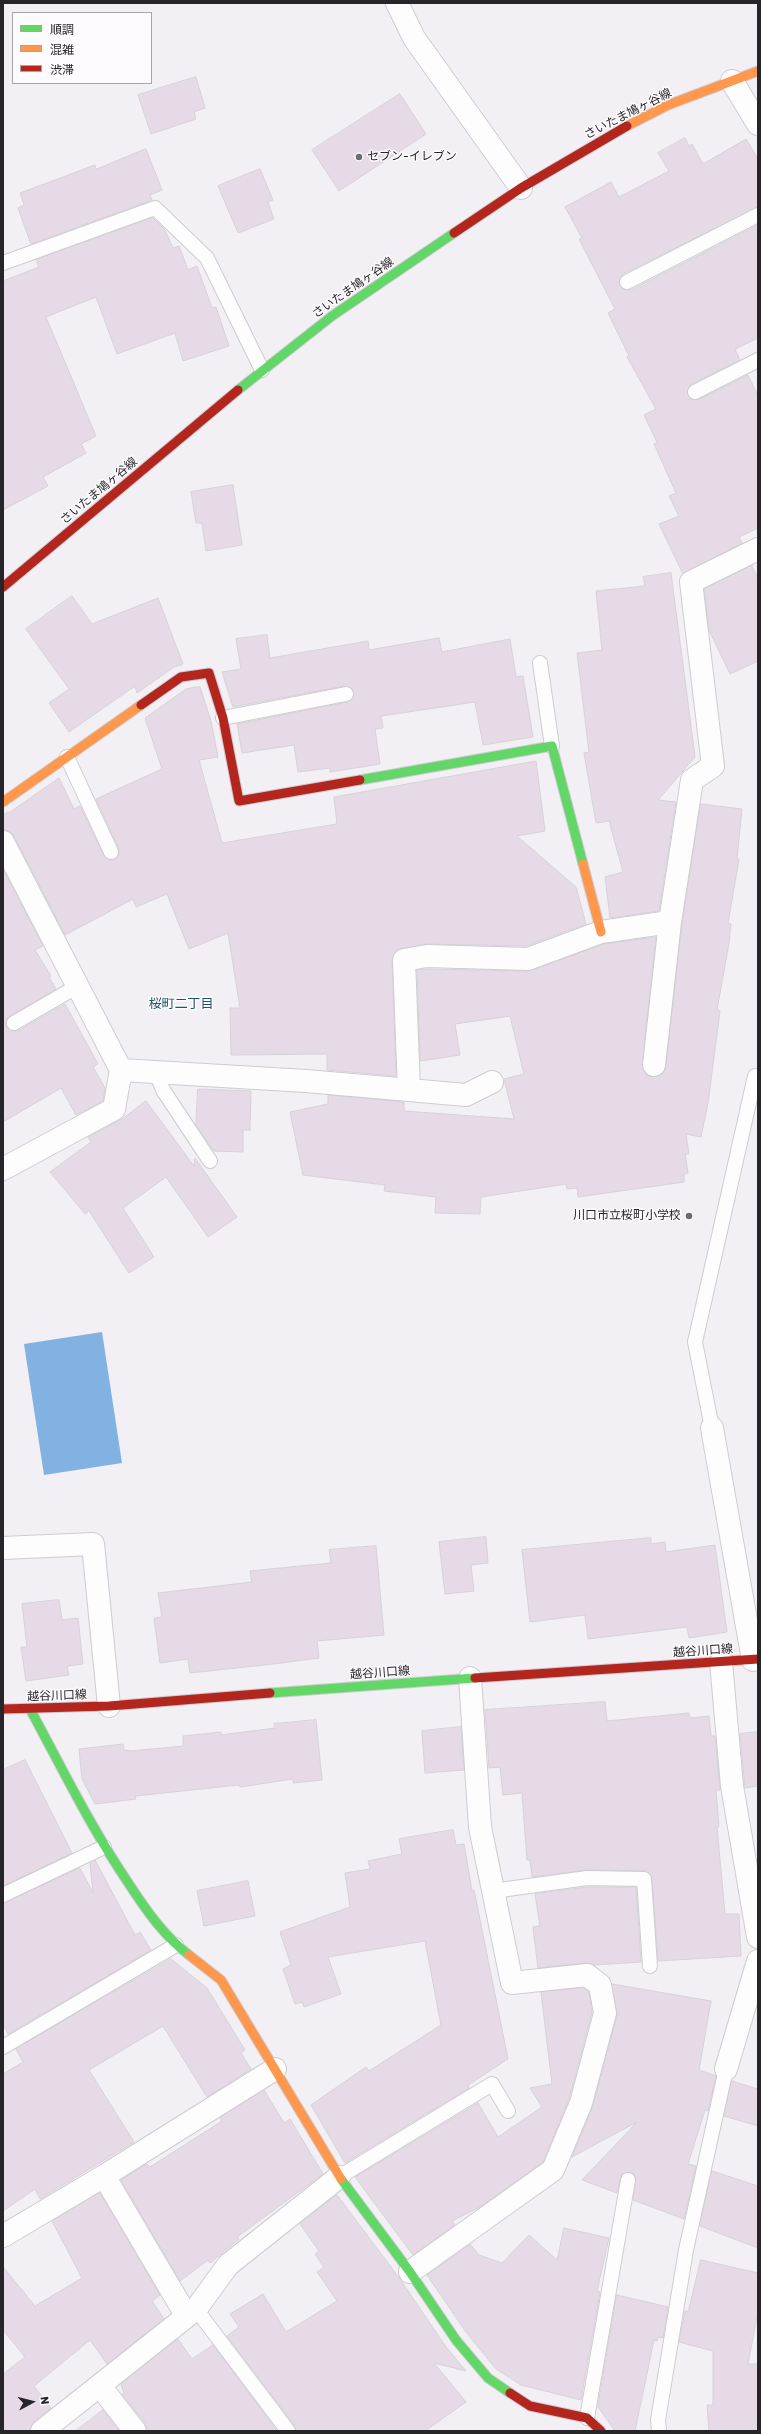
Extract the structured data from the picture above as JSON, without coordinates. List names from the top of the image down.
{
  "streets": {
    "street": ["さいたま鳩ヶ谷線", "越谷川口線"]
  },
  "districts": ["桜町二丁目"],
  "places": ["セブン-イレブン", "川口市立桜町小学校"],
  "legend": ["順調", "混雑", "渋滞"],
  "north": "right"
}
